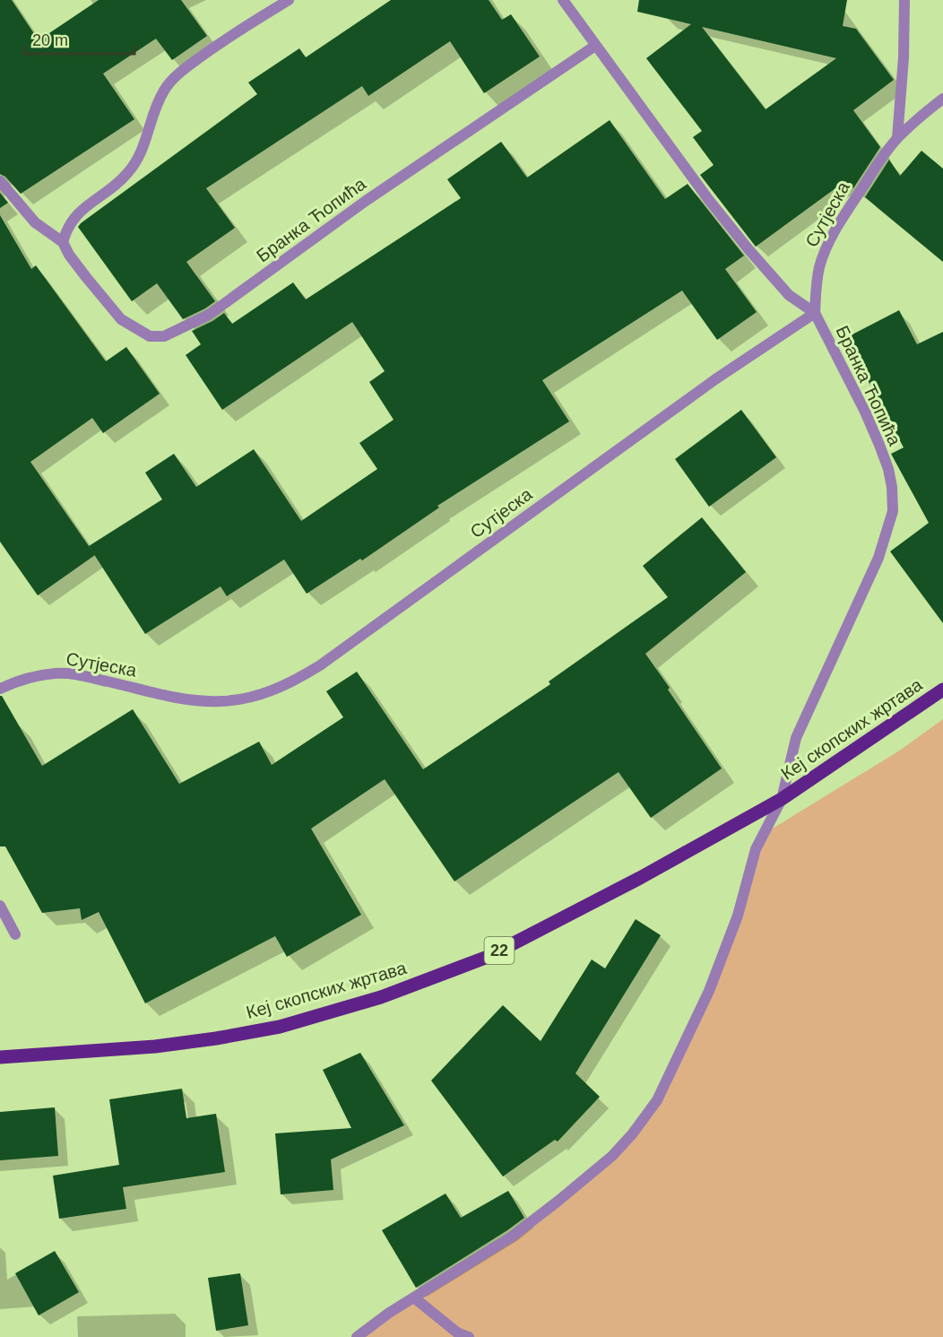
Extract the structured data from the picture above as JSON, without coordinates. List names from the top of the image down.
{
  "streets": {
    "main road": ["Кеј скопских жртава", "22"],
    "street": ["Сутјеска", "Бранка Ћопића"]
  },
  "crossings": [
    ["Сутјеска", "Бранка Ћопића"],
    ["Бранка Ћопића", "Кеј скопских жртава"]
  ],
  "scale_bar": "20 m"
}
